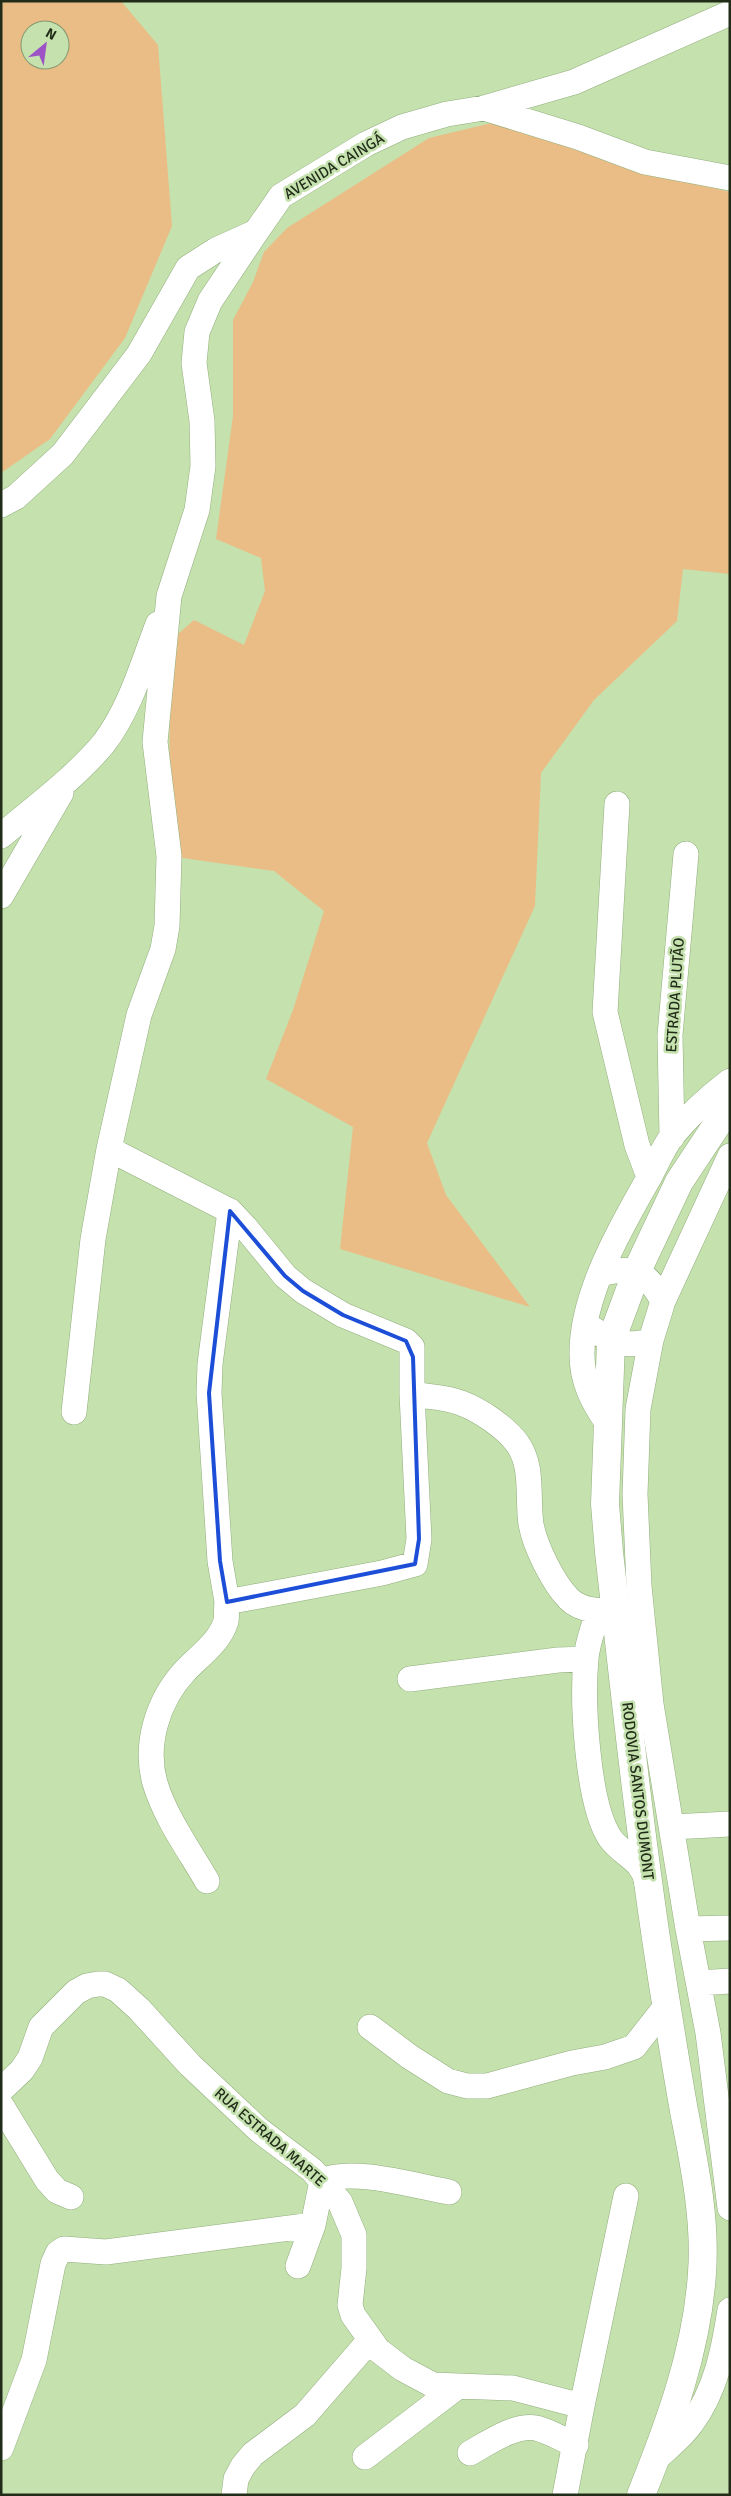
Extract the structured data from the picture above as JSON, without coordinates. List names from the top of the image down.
{
  "streets": {
    "highway": ["RODOVIA SANTOS DUMONT"],
    "street": ["AVENIDA CAINGÁ", "ESTRADA PLUTÃO", "RUA ESTRADA MARTE"]
  },
  "north": "top right"
}
